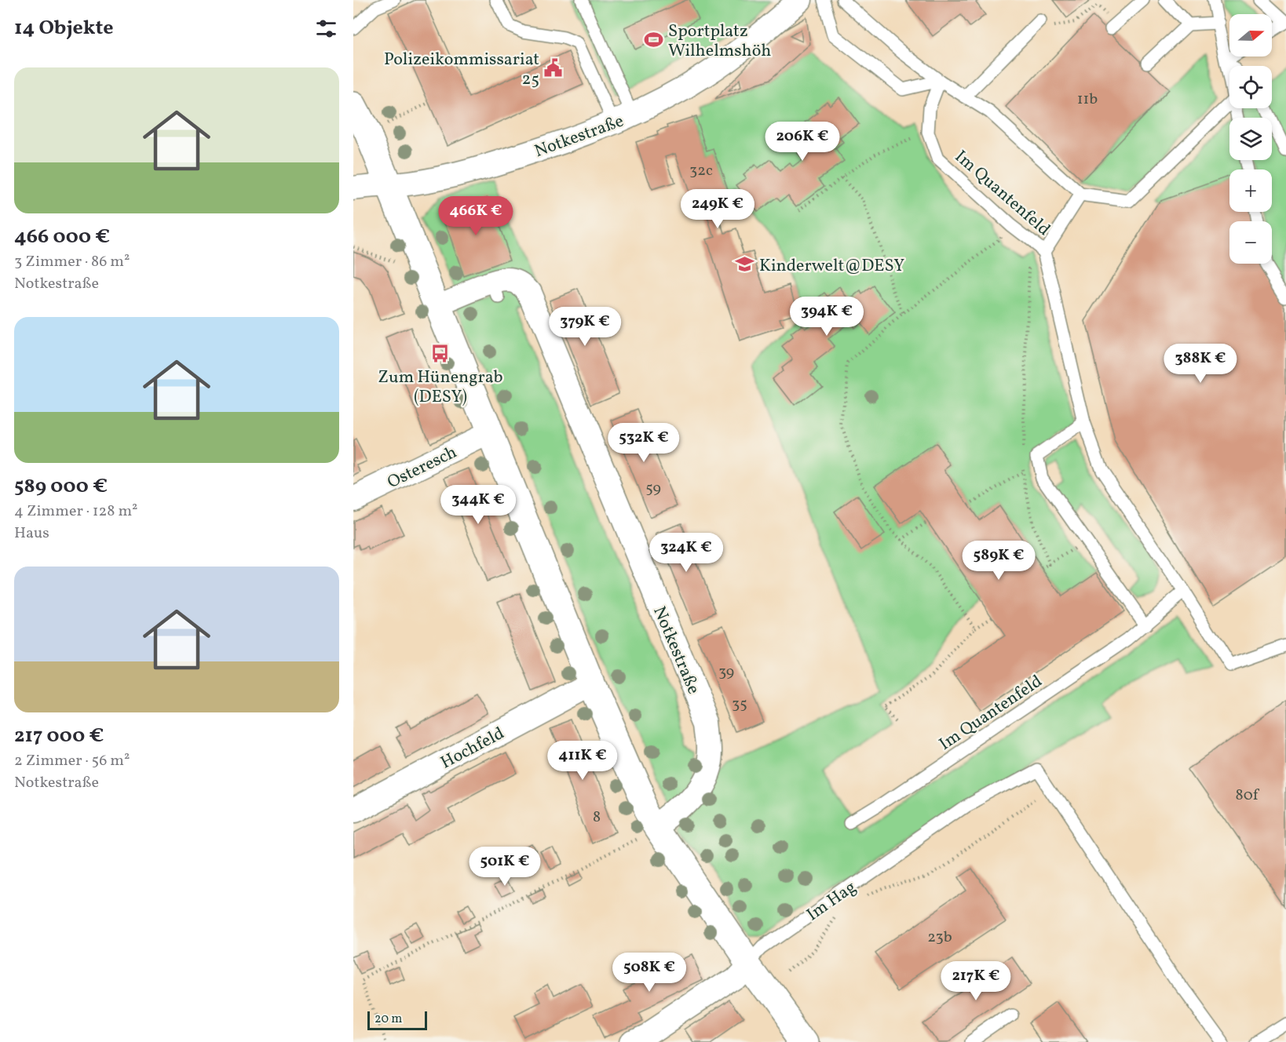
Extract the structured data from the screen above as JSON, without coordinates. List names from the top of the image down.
{
  "streets": {
    "street": [
      "Notkestraße",
      "Osteresch",
      "Hochfeld",
      "Im Hag"
    ],
    "lane": ["Im Quantenfeld"]
  },
  "places": {
    "sports": ["Sportplatz Wilhelmshöh"],
    "public building": ["Polizeikommissariat 25"],
    "school or university": ["Kinderwelt@DESY"],
    "bus stop": ["Zum Hünengrab (DESY)"]
  },
  "house_numbers": [
    "11b",
    "32c",
    "59",
    "39",
    "35",
    "80f",
    "8",
    "23b"
  ],
  "scale_bar": "20 m",
  "north": "right",
  "page": {
    "heading": "14 Objekte",
    "map_buttons": ["+", "−"],
    "list": [
      {
        "name": "466 000 €",
        "note": "3 Zimmer · 86 m² · Notkestraße"
      },
      {
        "name": "589 000 €",
        "note": "4 Zimmer · 128 m² · Haus"
      },
      {
        "name": "217 000 €",
        "note": "2 Zimmer · 56 m² · Notkestraße"
      }
    ],
    "price": [
      "206K €",
      "249K €",
      "466K €",
      "394K €",
      "379K €",
      "388K €",
      "532K €",
      "344K €",
      "324K €",
      "589K €",
      "411K €",
      "501K €",
      "508K €",
      "217K €"
    ],
    "scale": "20 m"
  }
}
